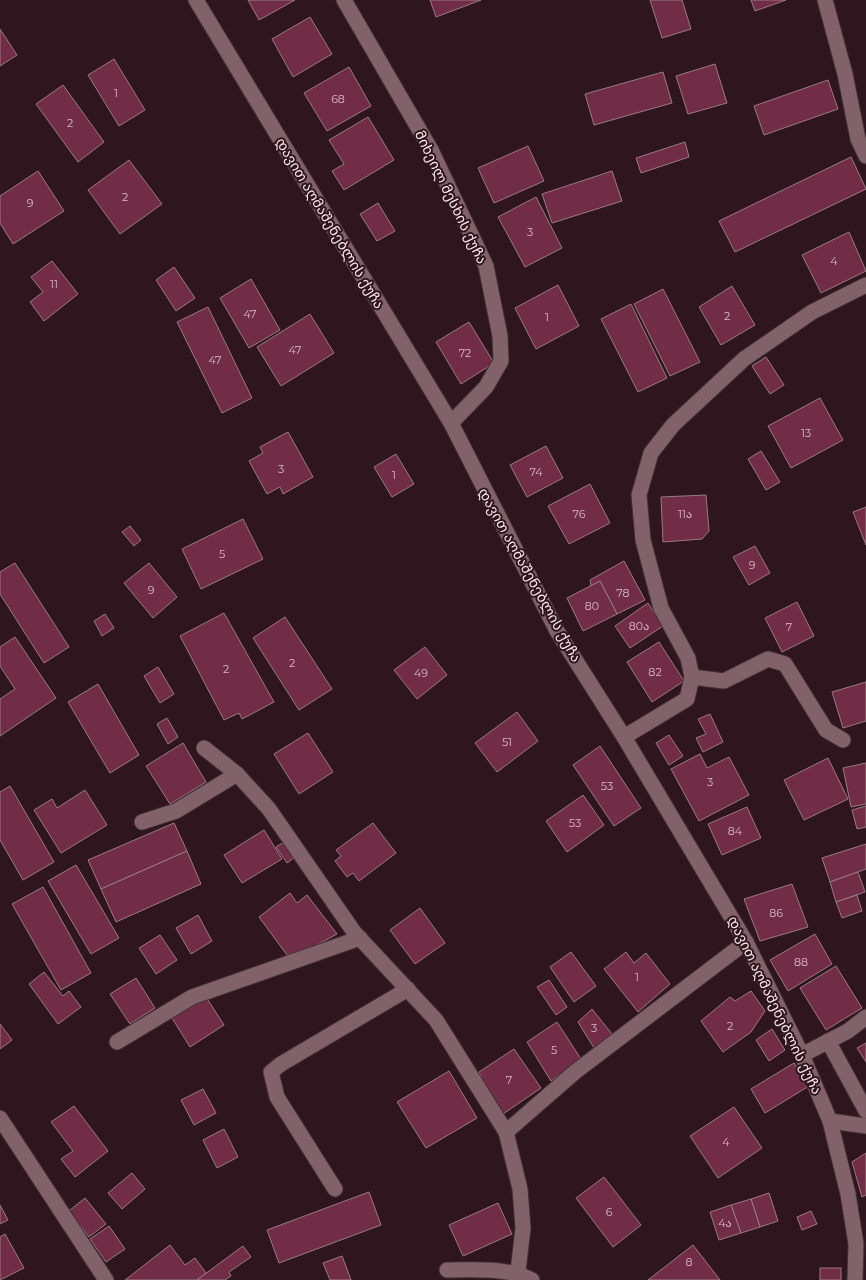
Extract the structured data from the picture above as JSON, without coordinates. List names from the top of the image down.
{
  "streets": {
    "street": ["მიხეილ მესხის ქუჩა", "დავით აღმაშენებლის ქუჩა"]
  },
  "crossings": [
    ["მიხეილ მესხის ქუჩა", "დავით აღმაშენებლის ქუჩა"]
  ],
  "house_numbers": [
    "1",
    "68",
    "2",
    "2",
    "9",
    "3",
    "4",
    "11",
    "47",
    "2",
    "1",
    "47",
    "72",
    "47",
    "13",
    "3",
    "74",
    "1",
    "76",
    "11ა",
    "5",
    "9",
    "9",
    "78",
    "80",
    "80ა",
    "7",
    "2",
    "2",
    "82",
    "49",
    "51",
    "3",
    "53",
    "53",
    "84",
    "86",
    "88",
    "1",
    "2",
    "3",
    "5",
    "7",
    "4",
    "6",
    "4ა",
    "8"
  ]
}
